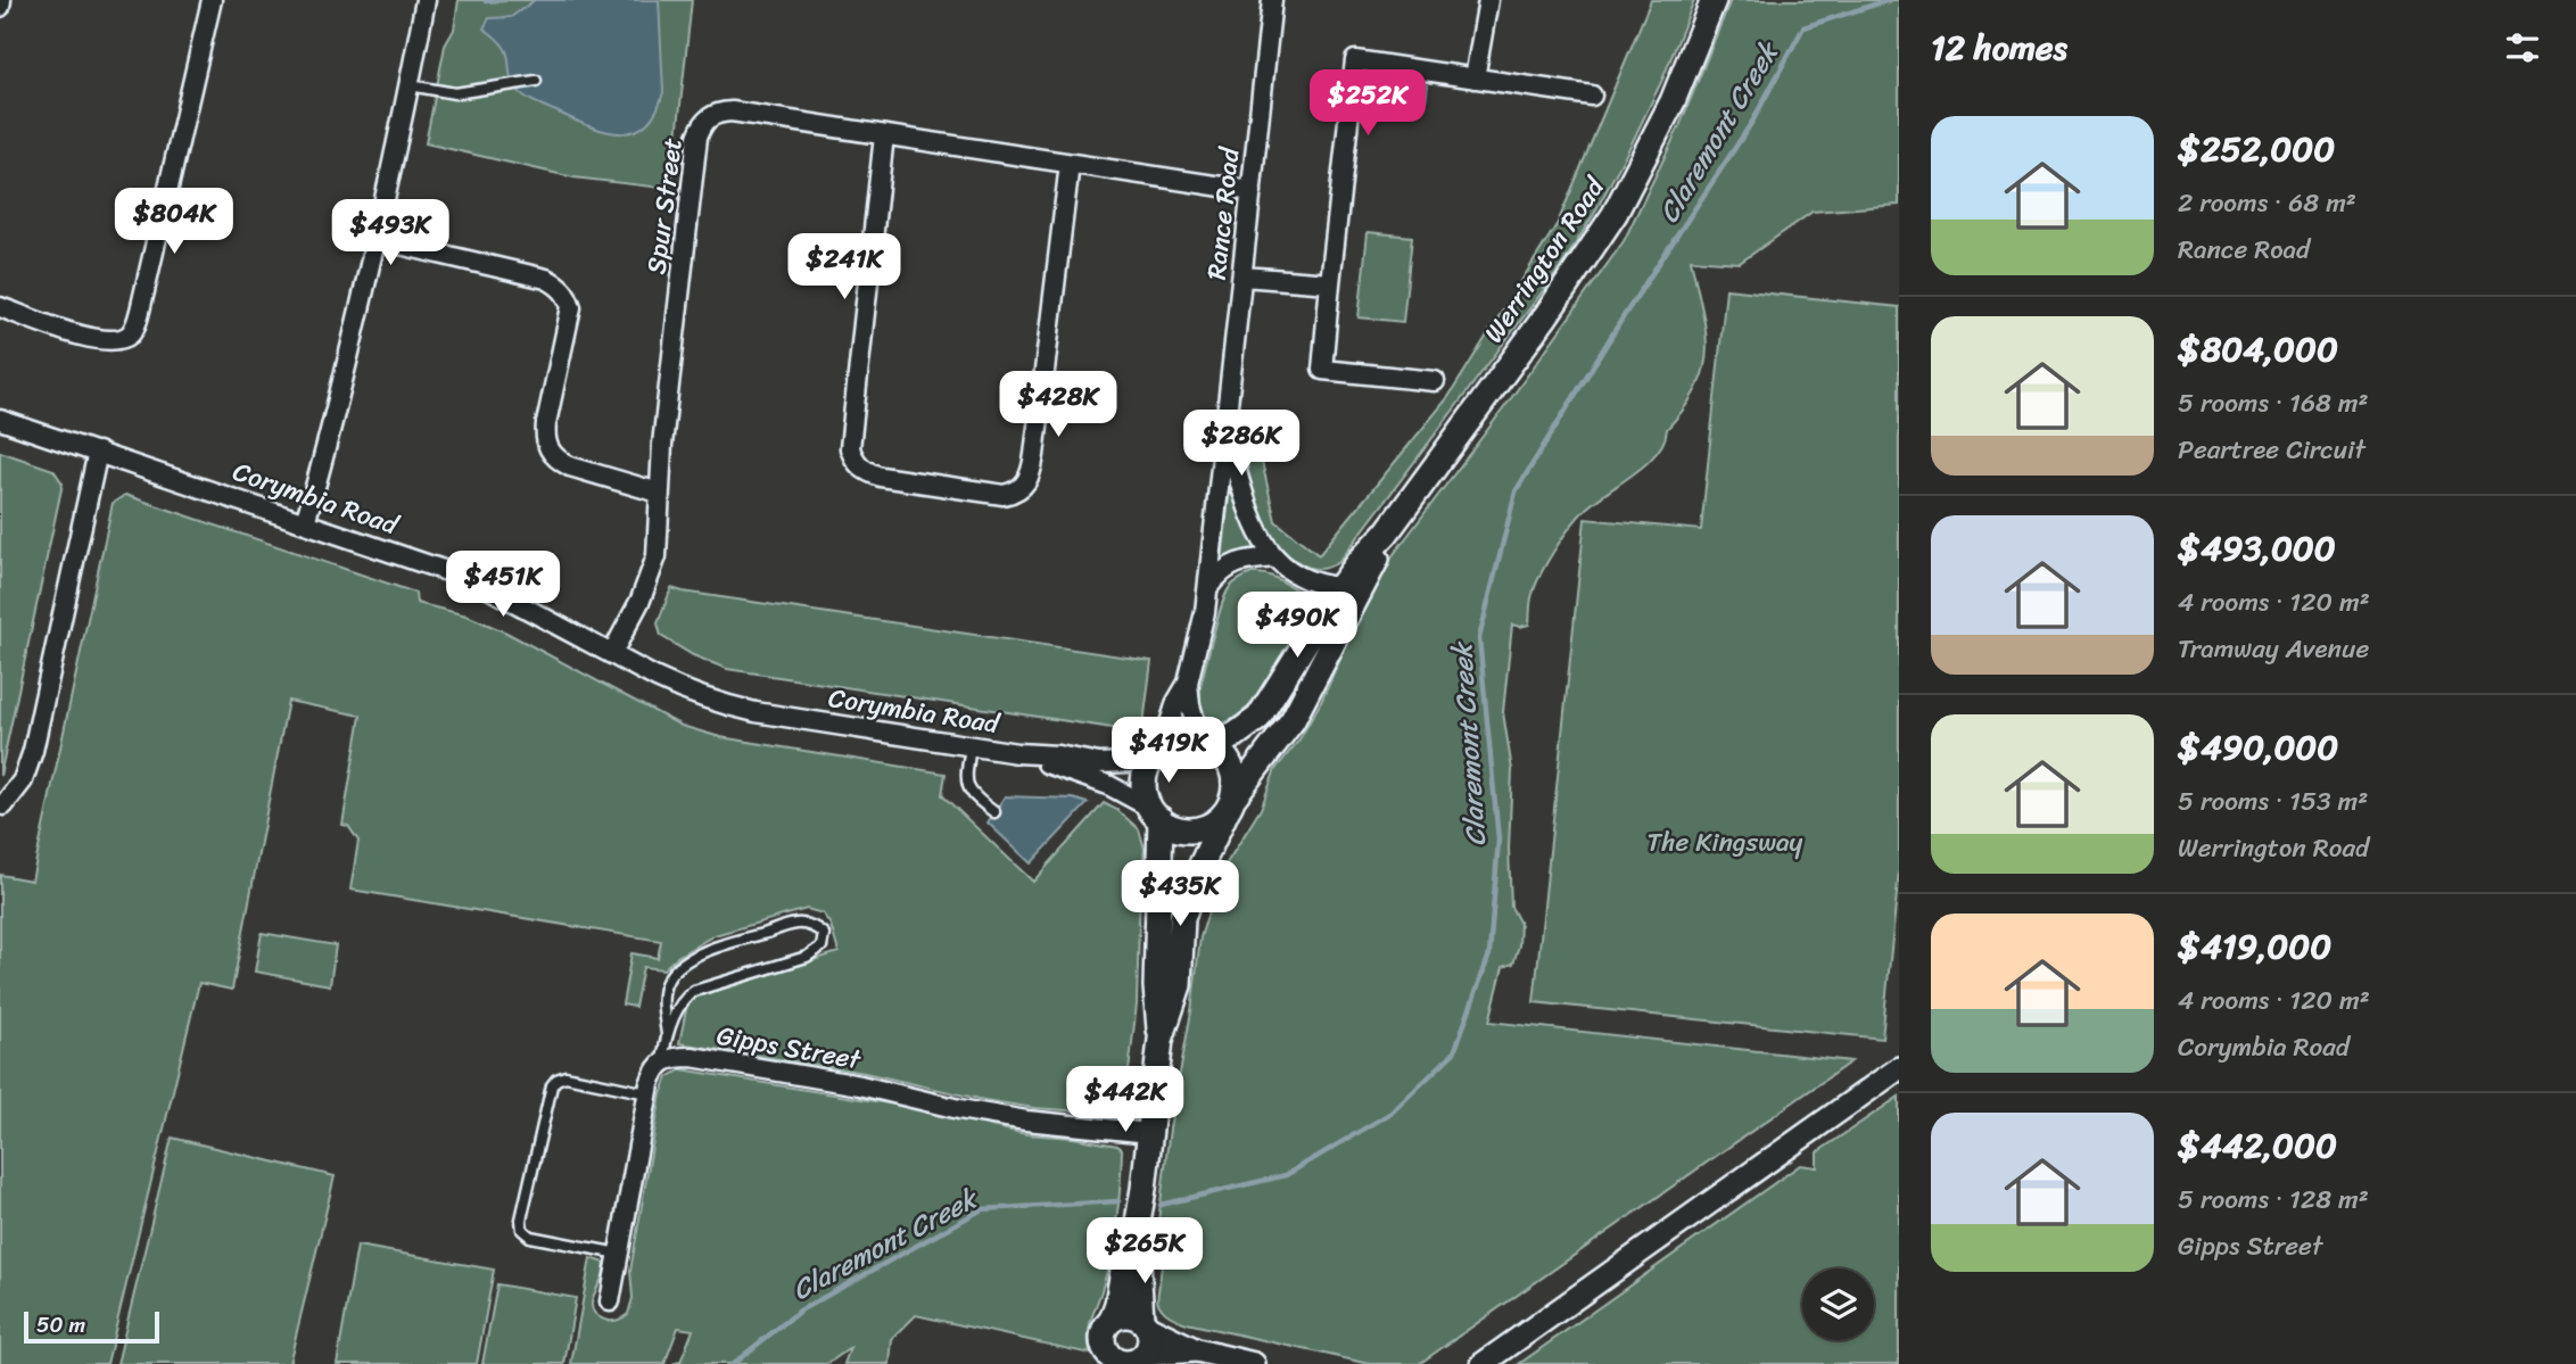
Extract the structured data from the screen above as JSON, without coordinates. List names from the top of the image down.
{
  "streets": {
    "main road": ["Werrington Road"],
    "street": [
      "Spur Street",
      "Rance Road",
      "Corymbia Road",
      "Gipps Street"
    ]
  },
  "crossings": [
    ["Spur Street", "Rance Road"],
    ["Spur Street", "Corymbia Road"],
    ["Rance Road", "Werrington Road"],
    ["Rance Road", "Corymbia Road"],
    ["Werrington Road", "Corymbia Road"],
    ["Werrington Road", "Gipps Street"]
  ],
  "water": ["Claremont Creek"],
  "parks": ["The Kingsway"],
  "scale_bar": "50 m",
  "page": {
    "heading": "12 homes",
    "price": [
      "$252K",
      "$804K",
      "$493K",
      "$241K",
      "$428K",
      "$286K",
      "$451K",
      "$490K",
      "$419K",
      "$435K",
      "$442K",
      "$265K"
    ],
    "list": [
      {
        "name": "$252,000",
        "note": "2 rooms · 68 m² · Rance Road"
      },
      {
        "name": "$804,000",
        "note": "5 rooms · 168 m² · Peartree Circuit"
      },
      {
        "name": "$493,000",
        "note": "4 rooms · 120 m² · Tramway Avenue"
      },
      {
        "name": "$490,000",
        "note": "5 rooms · 153 m² · Werrington Road"
      },
      {
        "name": "$419,000",
        "note": "4 rooms · 120 m² · Corymbia Road"
      },
      {
        "name": "$442,000",
        "note": "5 rooms · 128 m² · Gipps Street"
      }
    ],
    "scale": "50 m"
  }
}
